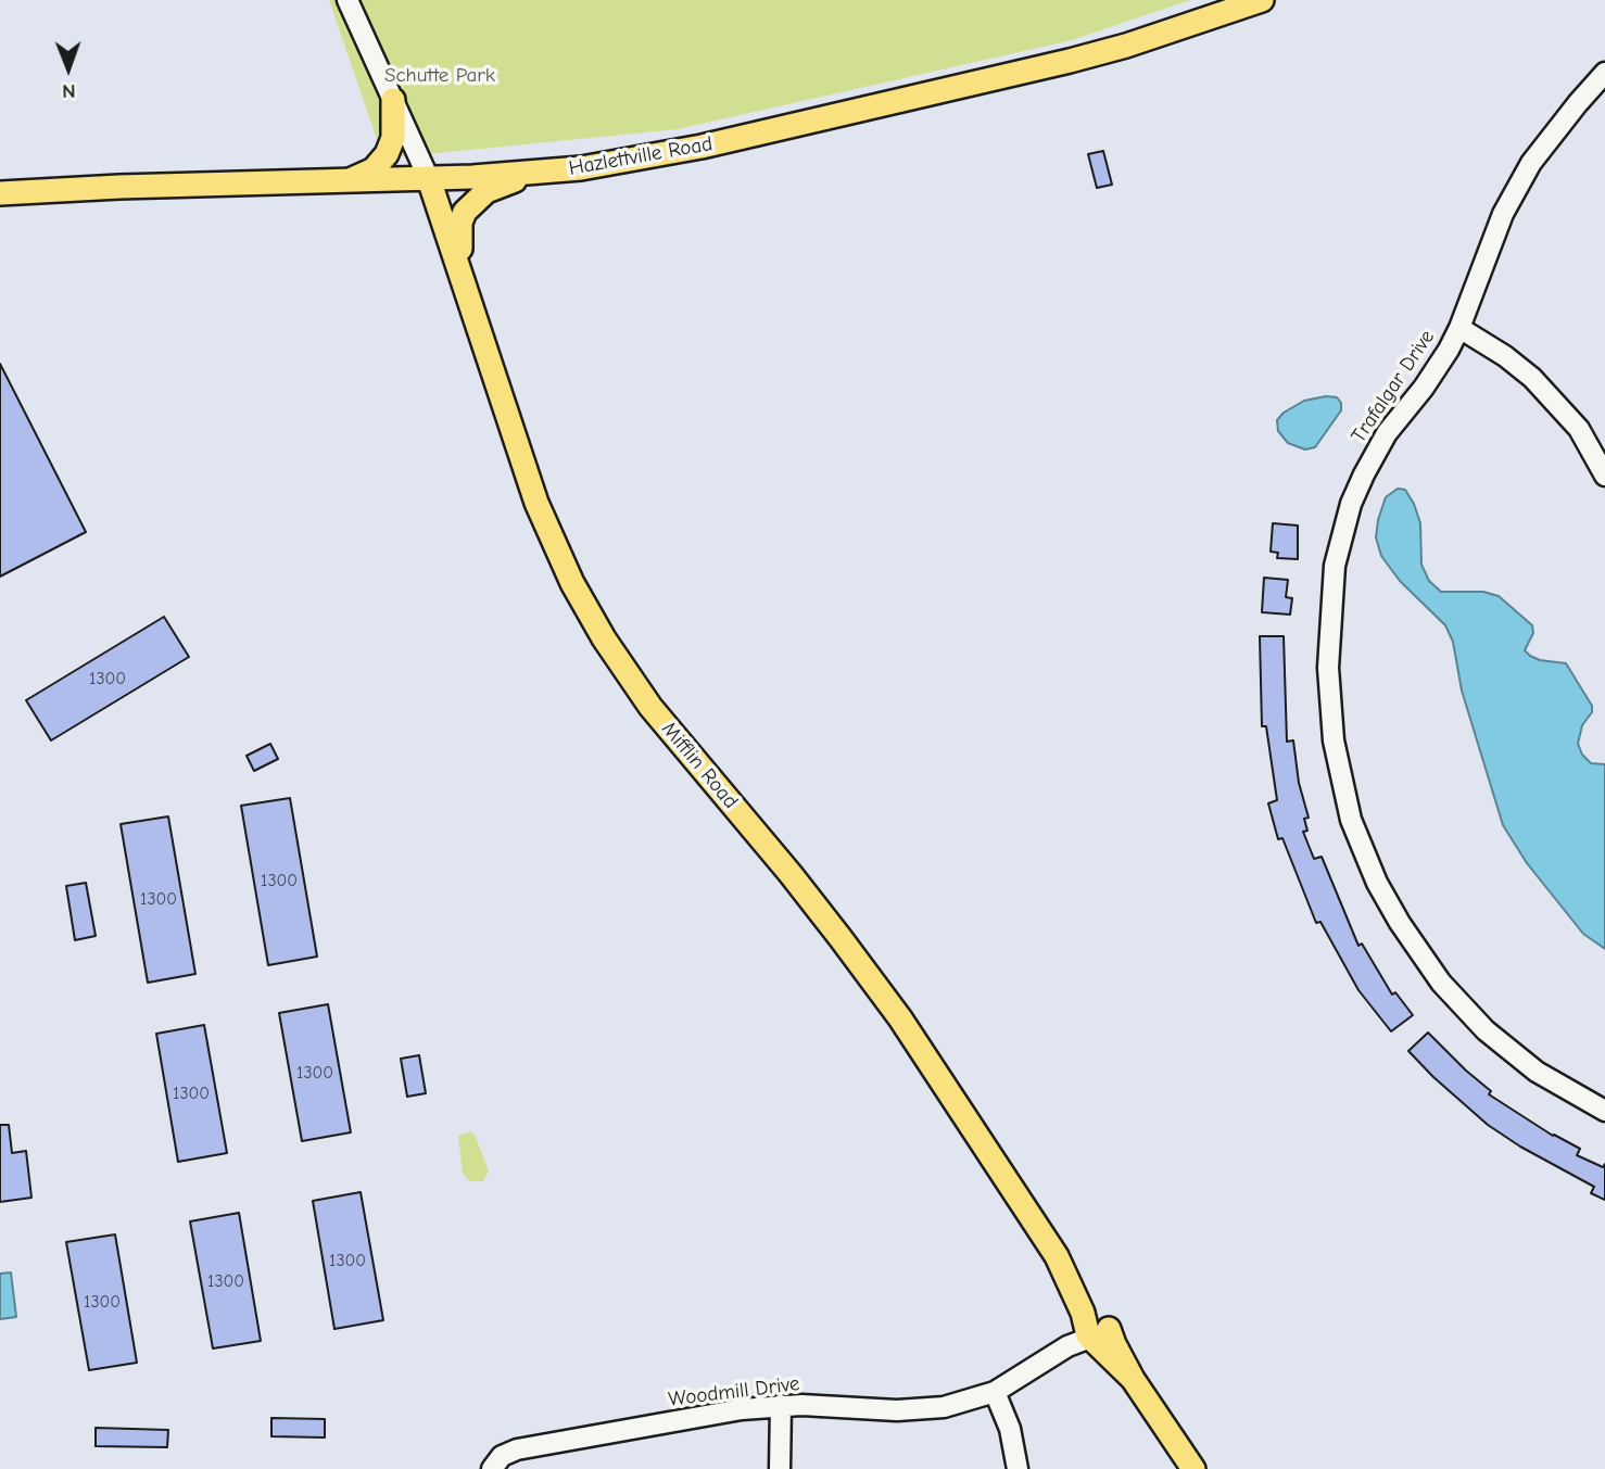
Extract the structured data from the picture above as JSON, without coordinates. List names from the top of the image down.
{
  "streets": {
    "main road": ["Hazlettville Road", "Mifflin Road"],
    "street": ["Trafalgar Drive", "Woodmill Drive"]
  },
  "crossings": [
    ["Hazlettville Road", "Mifflin Road"],
    ["Mifflin Road", "Woodmill Drive"]
  ],
  "parks": ["Schutte Park"],
  "house_numbers": [
    "1300",
    "1300",
    "1300",
    "1300",
    "1300",
    "1300",
    "1300",
    "1300"
  ],
  "north": "bottom"
}
